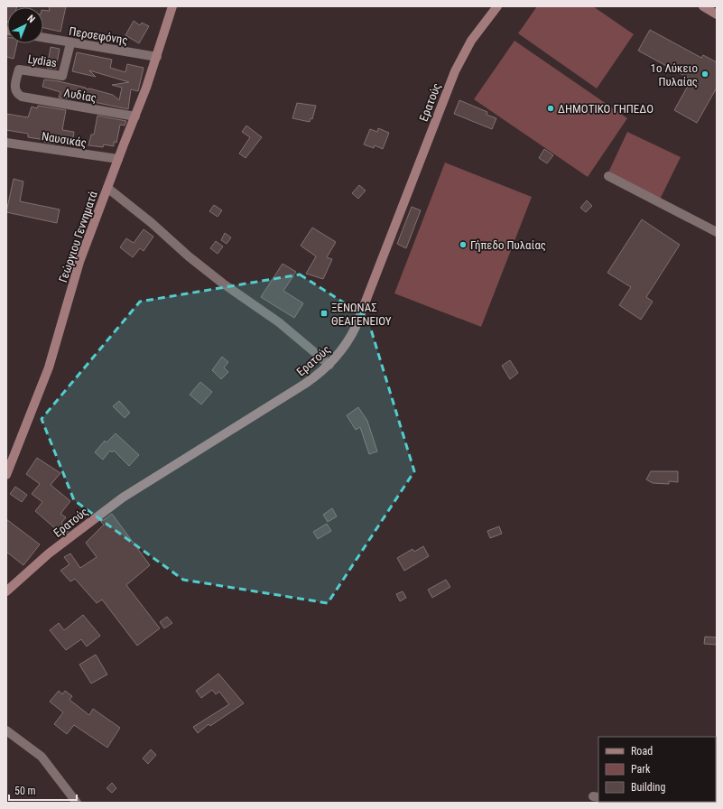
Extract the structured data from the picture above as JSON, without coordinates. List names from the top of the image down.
{
  "streets": {
    "street": [
      "Περσεφόνης",
      "Lydias",
      "Λυδίας",
      "Ερατούς",
      "Ναυσικάς",
      "Γεώργιου Γεννηματά"
    ]
  },
  "crossings": [
    ["Περσεφόνης", "Lydias"],
    ["Περσεφόνης", "Γεώργιου Γεννηματά"],
    ["Lydias", "Λυδίας"],
    ["Λυδίας", "Γεώργιου Γεννηματά"],
    ["Ναυσικάς", "Γεώργιου Γεννηματά"]
  ],
  "places": {
    "other": ["1ο Λύκειο Πυλαίας", "ΔΗΜΟΤΙΚΟ ΓΗΠΕΔΟ", "Γήπεδο Πυλαίας"],
    "transit": ["ΞΕΝΩΝΑΣ ΘΕΑΓΕΝΕΙΟΥ"]
  },
  "legend": ["Road", "Park", "Building"],
  "scale_bar": "50 m",
  "north": "top right"
}
